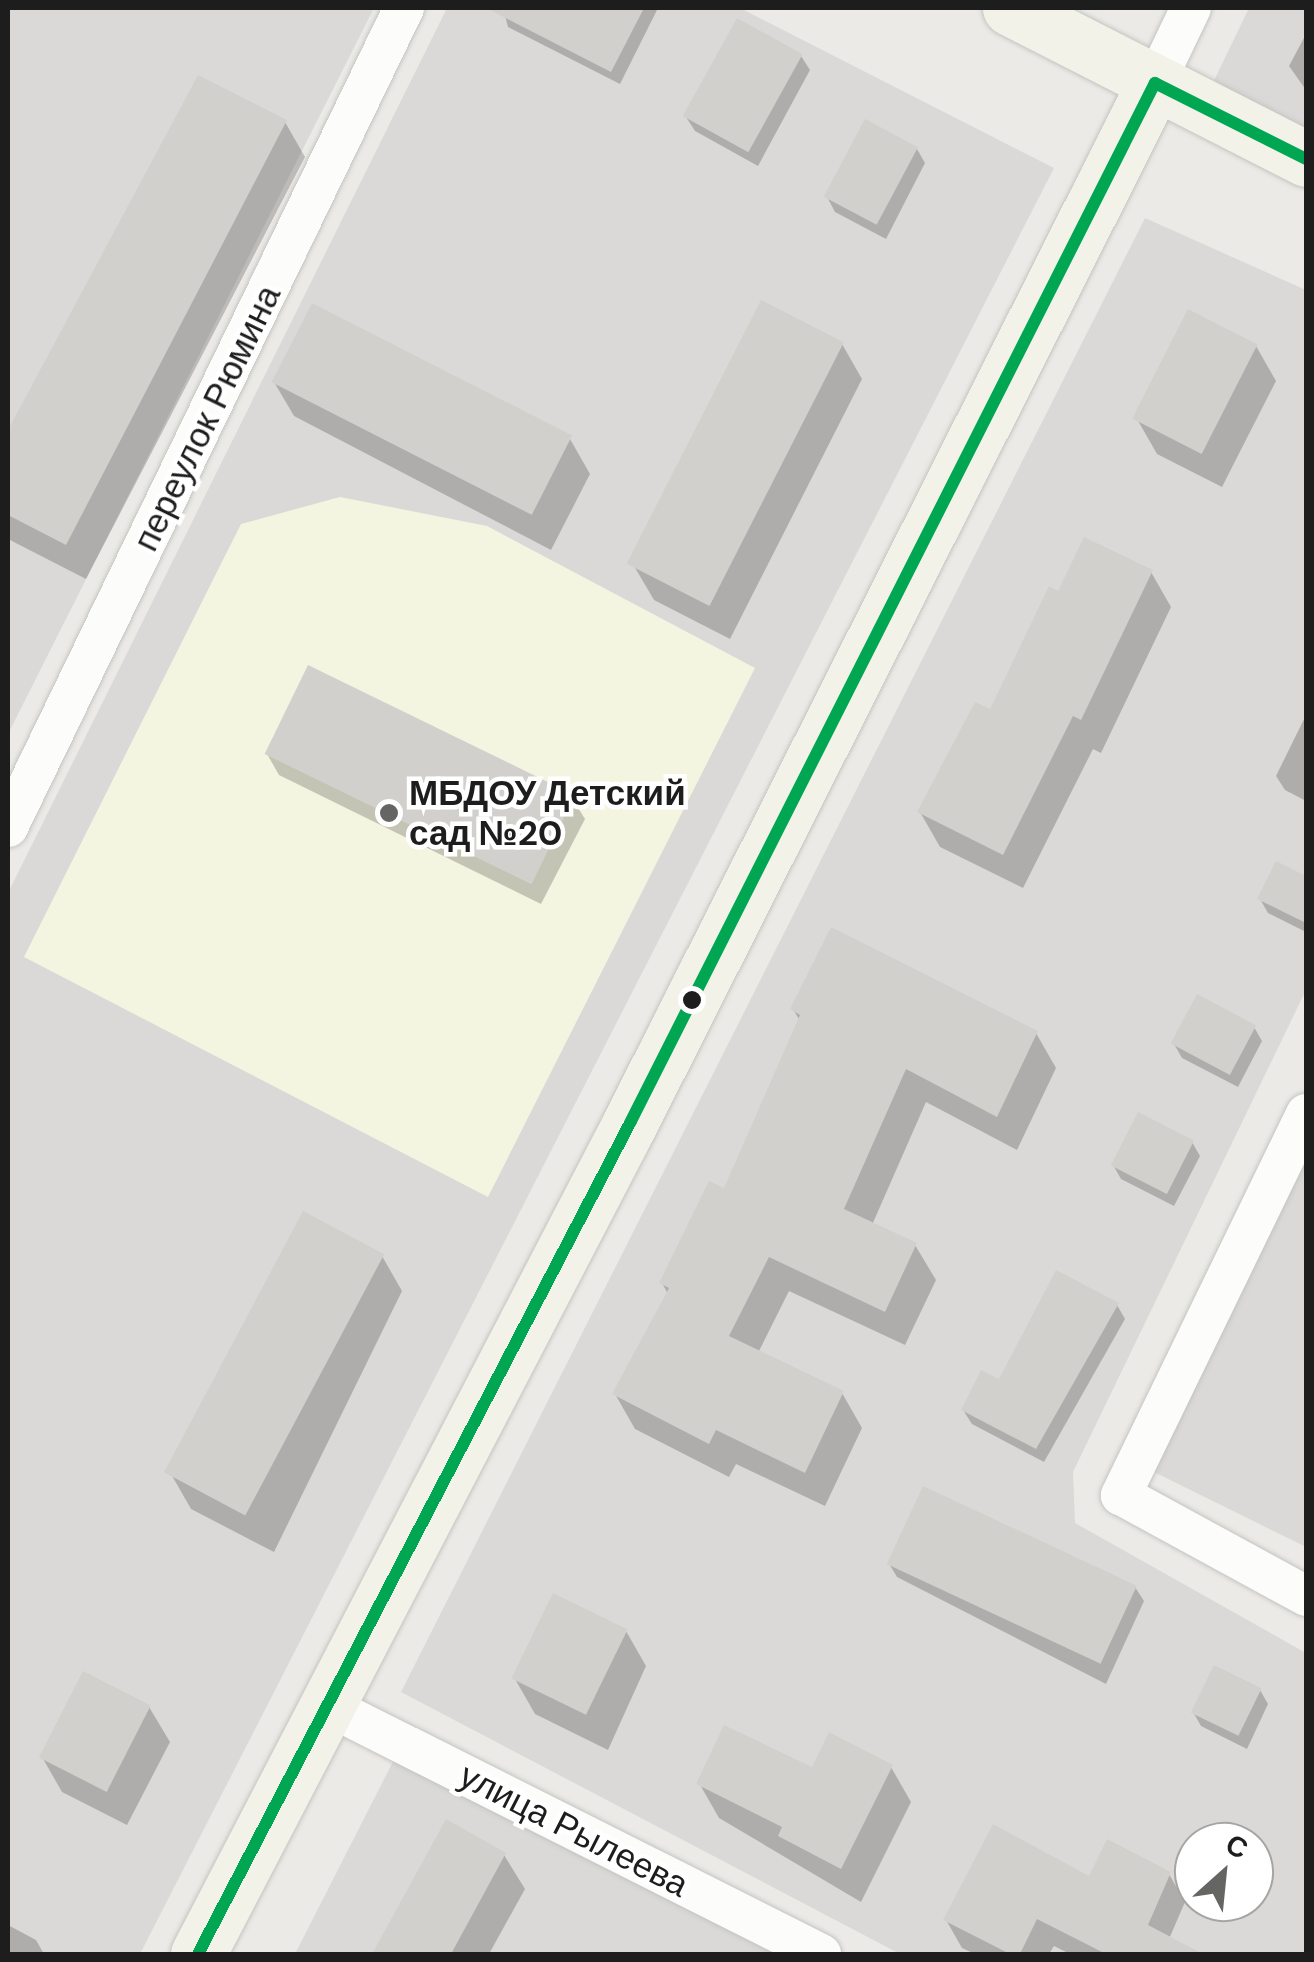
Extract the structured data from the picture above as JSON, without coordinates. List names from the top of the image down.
{
  "streets": {
    "street": ["переулок Рюмина", "улица Рылеева"]
  },
  "places": ["МБДОУ Детский сад №20"],
  "north": "top right"
}
